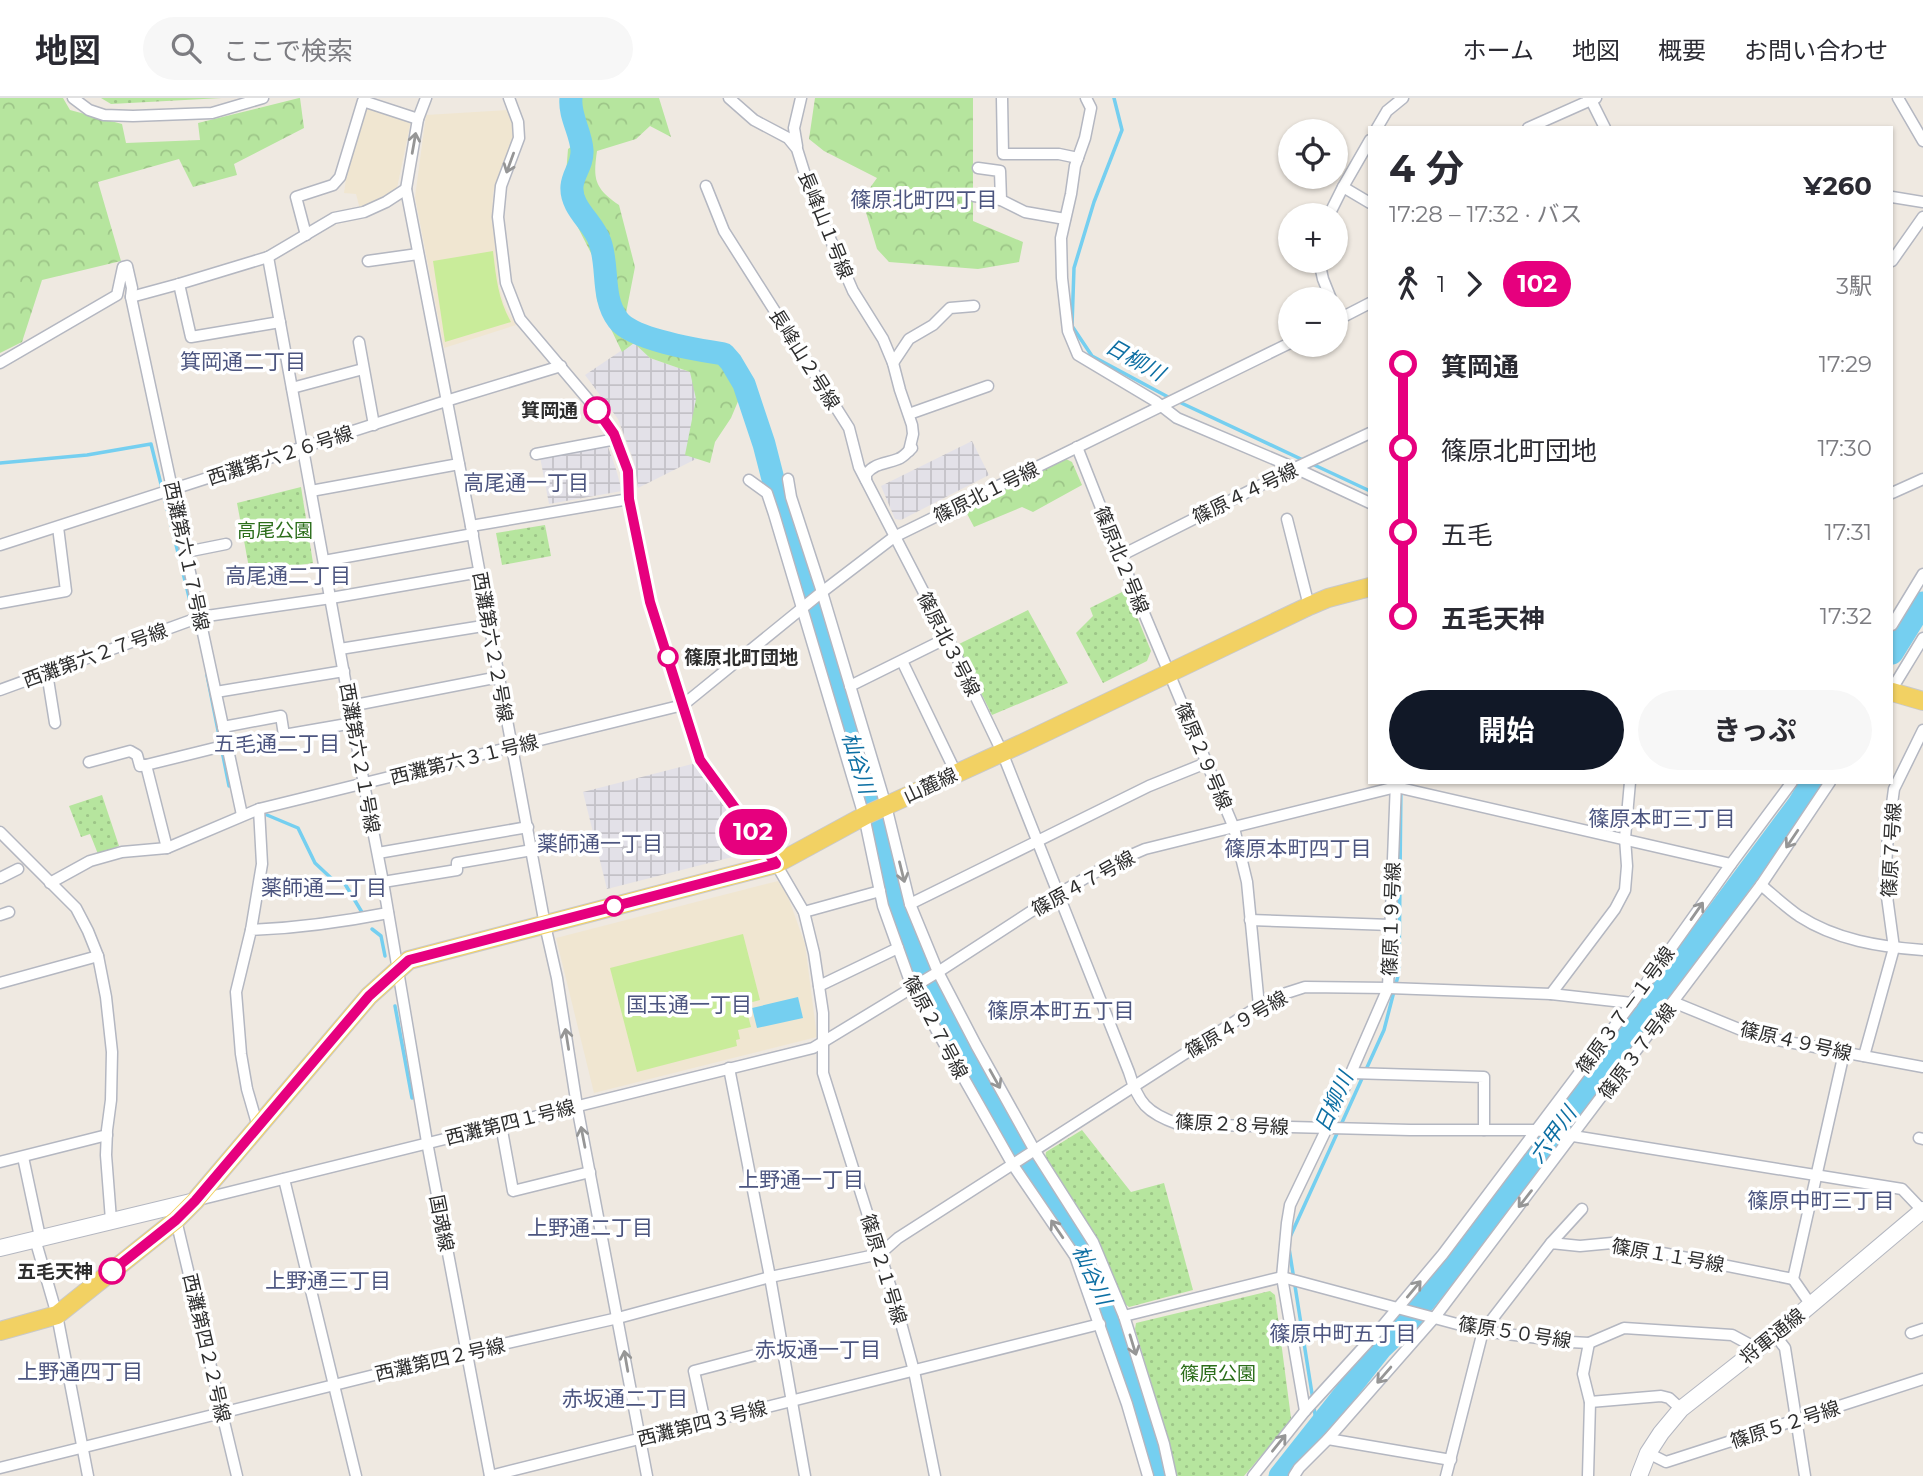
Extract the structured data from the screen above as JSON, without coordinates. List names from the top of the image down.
{
  "streets": {
    "main road": ["山麓線"],
    "street": [
      "長峰山１号線",
      "長峰山２号線",
      "西灘第六２６号線",
      "篠原北１号線",
      "篠原４４号線",
      "西灘第六１７号線",
      "篠原北２号線",
      "篠原北３号線",
      "西灘第六２２号線",
      "西灘第六２７号線",
      "篠原２９号線",
      "西灘第六２１号線",
      "西灘第六３１号線",
      "篠原７号線",
      "篠原４７号線",
      "篠原１９号線",
      "篠原３７－１号線",
      "篠原４９号線",
      "篠原２７号線",
      "篠原３７号線",
      "西灘第四１号線",
      "篠原２８号線",
      "国魂線",
      "篠原１１号線",
      "篠原２１号線",
      "篠原５０号線",
      "将軍通線",
      "西灘第四２２号線",
      "西灘第四２号線",
      "西灘第四３号線",
      "篠原５２号線"
    ]
  },
  "crossings": [
    ["長峰山１号線", "長峰山２号線"],
    ["長峰山２号線", "篠原北１号線"],
    ["長峰山２号線", "篠原北３号線"],
    ["西灘第六２６号線", "西灘第六１７号線"],
    ["西灘第六２６号線", "西灘第六２２号線"],
    ["西灘第六２６号線", "西灘第六２１号線"],
    ["西灘第六２６号線", "篠原２１号線"],
    ["篠原北１号線", "篠原北２号線"],
    ["篠原北１号線", "篠原北３号線"],
    ["篠原北１号線", "西灘第六３１号線"],
    ["篠原北１号線", "篠原２７号線"],
    ["篠原北１号線", "篠原２１号線"],
    ["篠原４４号線", "篠原北２号線"],
    ["西灘第六１７号線", "西灘第六２７号線"],
    ["西灘第六１７号線", "西灘第六３１号線"],
    ["篠原北２号線", "篠原２９号線"],
    ["篠原北２号線", "山麓線"],
    ["篠原北３号線", "山麓線"],
    ["篠原北３号線", "篠原２８号線"],
    ["西灘第六２２号線", "西灘第六２７号線"],
    ["西灘第六２２号線", "西灘第六３１号線"],
    ["西灘第六２２号線", "山麓線"],
    ["西灘第六２２号線", "西灘第四１号線"],
    ["西灘第六２２号線", "西灘第四２号線"],
    ["西灘第六２２号線", "西灘第四３号線"],
    ["西灘第六２７号線", "西灘第六２１号線"],
    ["篠原２９号線", "山麓線"],
    ["篠原２９号線", "篠原４７号線"],
    ["篠原２９号線", "篠原４９号線"],
    ["西灘第六２１号線", "西灘第六３１号線"],
    ["西灘第六２１号線", "山麓線"],
    ["西灘第六２１号線", "国魂線"],
    ["西灘第六３１号線", "篠原２１号線"],
    ["山麓線", "篠原２７号線"],
    ["山麓線", "西灘第四１号線"],
    ["山麓線", "篠原２８号線"],
    ["山麓線", "国魂線"],
    ["山麓線", "篠原２１号線"],
    ["山麓線", "西灘第四２２号線"],
    ["篠原７号線", "篠原４９号線"],
    ["篠原４７号線", "篠原１９号線"],
    ["篠原４７号線", "篠原３７－１号線"],
    ["篠原４７号線", "篠原２７号線"],
    ["篠原４７号線", "篠原２８号線"],
    ["篠原１９号線", "篠原３７－１号線"],
    ["篠原１９号線", "篠原４９号線"],
    ["篠原１９号線", "篠原２８号線"],
    ["篠原３７－１号線", "篠原４９号線"],
    ["篠原３７－１号線", "篠原２８号線"],
    ["篠原３７－１号線", "篠原５０号線"],
    ["篠原４９号線", "篠原２７号線"],
    ["篠原４９号線", "篠原３７号線"],
    ["篠原４９号線", "篠原２８号線"],
    ["篠原３７号線", "篠原２８号線"],
    ["篠原３７号線", "篠原５０号線"],
    ["西灘第四１号線", "国魂線"],
    ["西灘第四１号線", "篠原２１号線"],
    ["国魂線", "西灘第四２号線"],
    ["国魂線", "西灘第四３号線"],
    ["篠原２１号線", "西灘第四２号線"],
    ["篠原２１号線", "西灘第四３号線"],
    ["篠原５０号線", "将軍通線"],
    ["将軍通線", "篠原５２号線"],
    ["西灘第四２２号線", "西灘第四２号線"]
  ],
  "districts": [
    "篠原北町四丁目",
    "箕岡通二丁目",
    "高尾通一丁目",
    "高尾通二丁目",
    "五毛通二丁目",
    "篠原本町三丁目",
    "薬師通一丁目",
    "篠原本町四丁目",
    "薬師通二丁目",
    "国玉通一丁目",
    "篠原本町五丁目",
    "上野通一丁目",
    "篠原中町三丁目",
    "上野通二丁目",
    "上野通三丁目",
    "篠原中町五丁目",
    "赤坂通一丁目",
    "上野通四丁目",
    "赤坂通二丁目"
  ],
  "water": ["日柳川", "杣谷川", "六甲川"],
  "parks": ["高尾公園", "篠原公園"],
  "places": ["箕岡通", "篠原北町団地", "五毛天神"],
  "lines": ["bus line 102"],
  "page": {
    "header": "地図",
    "search": "ここで検索",
    "nav": [
      "ホーム",
      "地図",
      "概要",
      "お問い合わせ"
    ],
    "on_map": "102",
    "map_buttons": ["+", "−"],
    "heading": ["4 分", "17:28 – 17:32 · バス", "¥260"],
    "legs": ["1", "102", "3駅"],
    "list": [
      {
        "name": "箕岡通",
        "value": "17:29"
      },
      {
        "name": "篠原北町団地",
        "value": "17:30"
      },
      {
        "name": "五毛",
        "value": "17:31"
      },
      {
        "name": "五毛天神",
        "value": "17:32"
      }
    ],
    "buttons": ["開始", "きっぷ"]
  }
}
